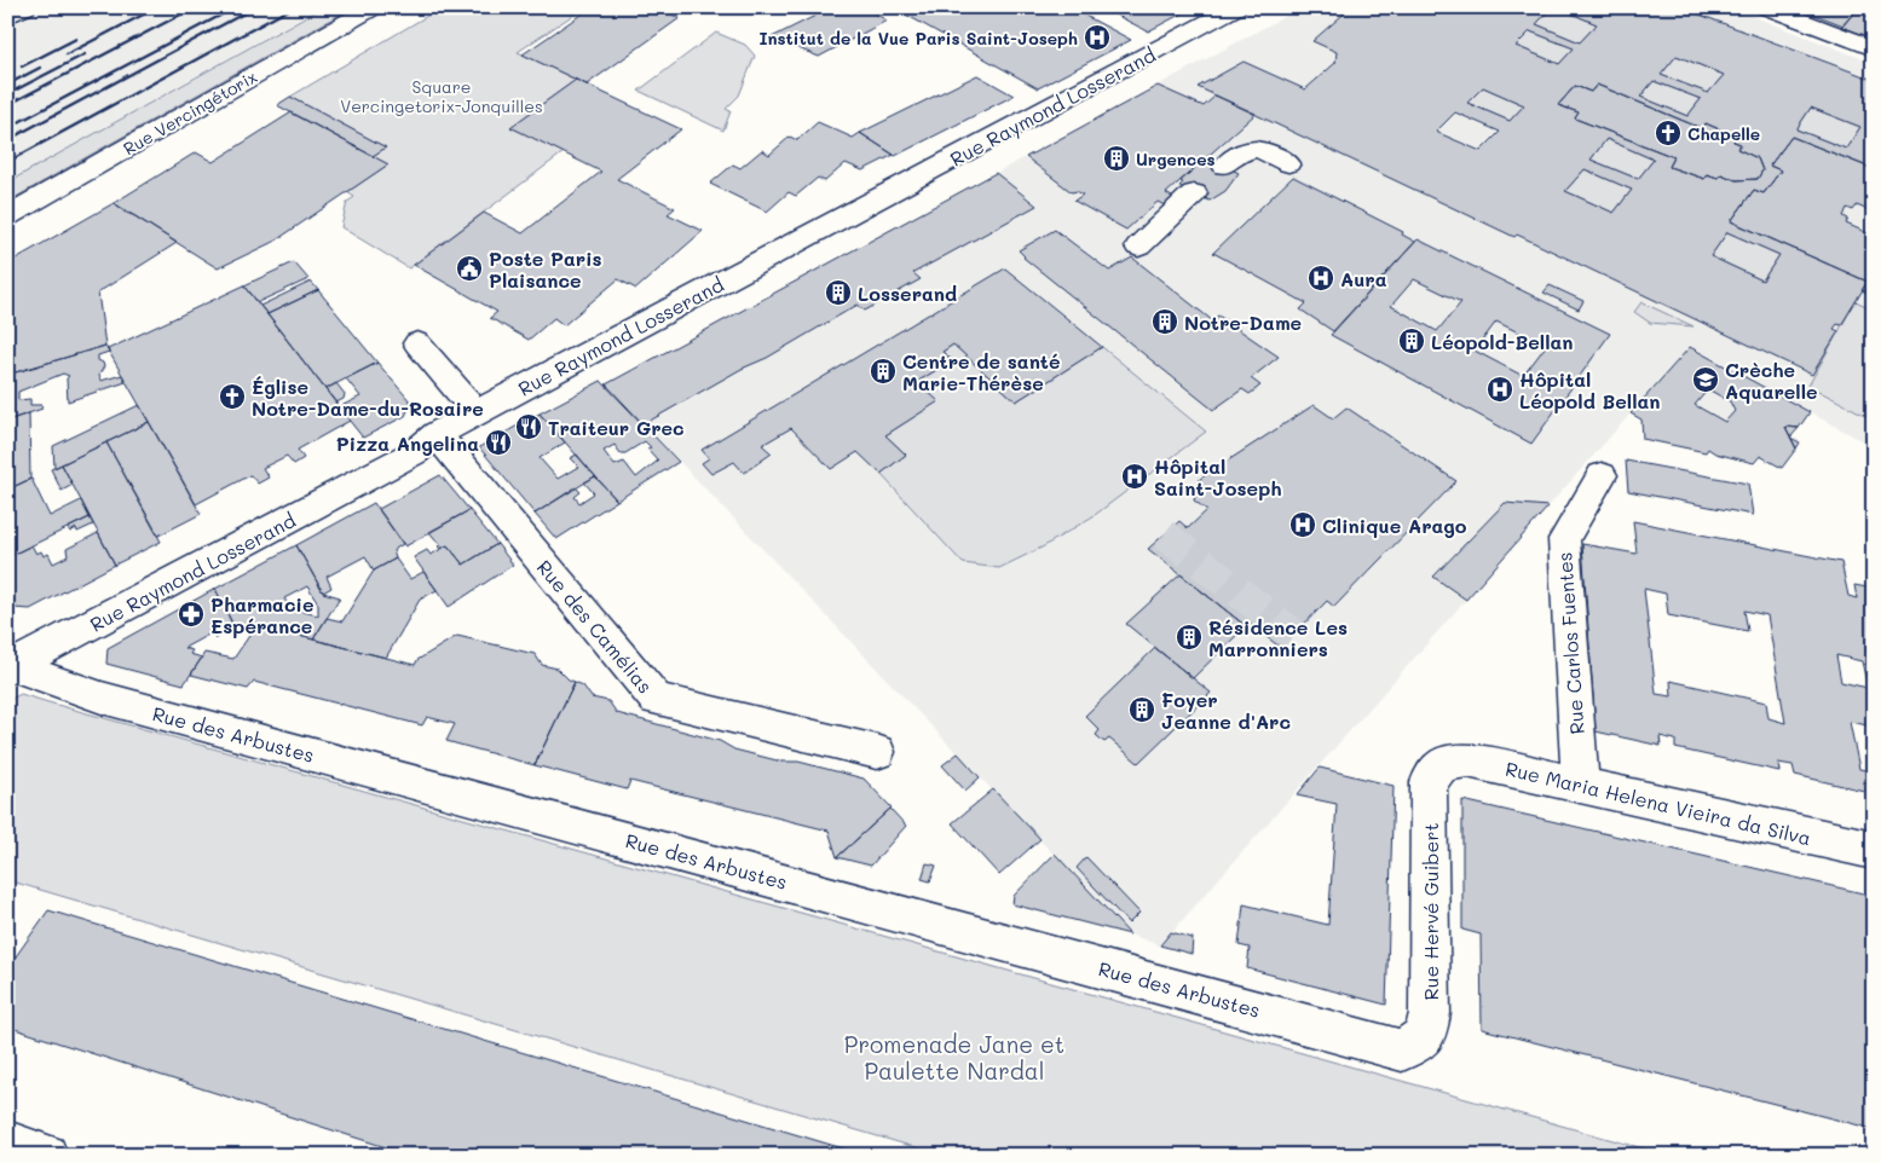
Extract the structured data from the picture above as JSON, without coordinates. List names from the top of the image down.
{
  "streets": {
    "street": [
      "Rue Raymond Losserand",
      "Rue Vercingétorix",
      "Rue des Camélias",
      "Rue Carlos Fuentes",
      "Rue des Arbustes",
      "Rue Maria Helena Vieira da Silva",
      "Rue Hervé Guibert"
    ]
  },
  "crossings": [
    ["Rue Raymond Losserand", "Rue des Camélias"],
    ["Rue Raymond Losserand", "Rue des Arbustes"],
    ["Rue Carlos Fuentes", "Rue Maria Helena Vieira da Silva"],
    ["Rue des Arbustes", "Rue Hervé Guibert"],
    ["Rue Maria Helena Vieira da Silva", "Rue Hervé Guibert"]
  ],
  "parks": ["Square Vercingetorix-Jonquilles", "Promenade Jane et Paulette Nardal"],
  "places": {
    "hospital": [
      "Institut de la Vue Paris Saint-Joseph",
      "Aura",
      "Hôpital Léopold Bellan",
      "Hôpital Saint-Joseph",
      "Clinique Arago"
    ],
    "church": ["Chapelle", "Église Notre-Dame-du-Rosaire"],
    "building": [
      "Urgences",
      "Losserand",
      "Notre-Dame",
      "Léopold-Bellan",
      "Centre de santé Marie-Thérèse",
      "Résidence Les Marronniers",
      "Foyer Jeanne d'Arc"
    ],
    "public building": ["Poste Paris Plaisance"],
    "school or university": ["Crèche Aquarelle"],
    "restaurant": ["Traiteur Grec", "Pizza Angelina"],
    "pharmacy": ["Pharmacie Espérance"]
  }
}
